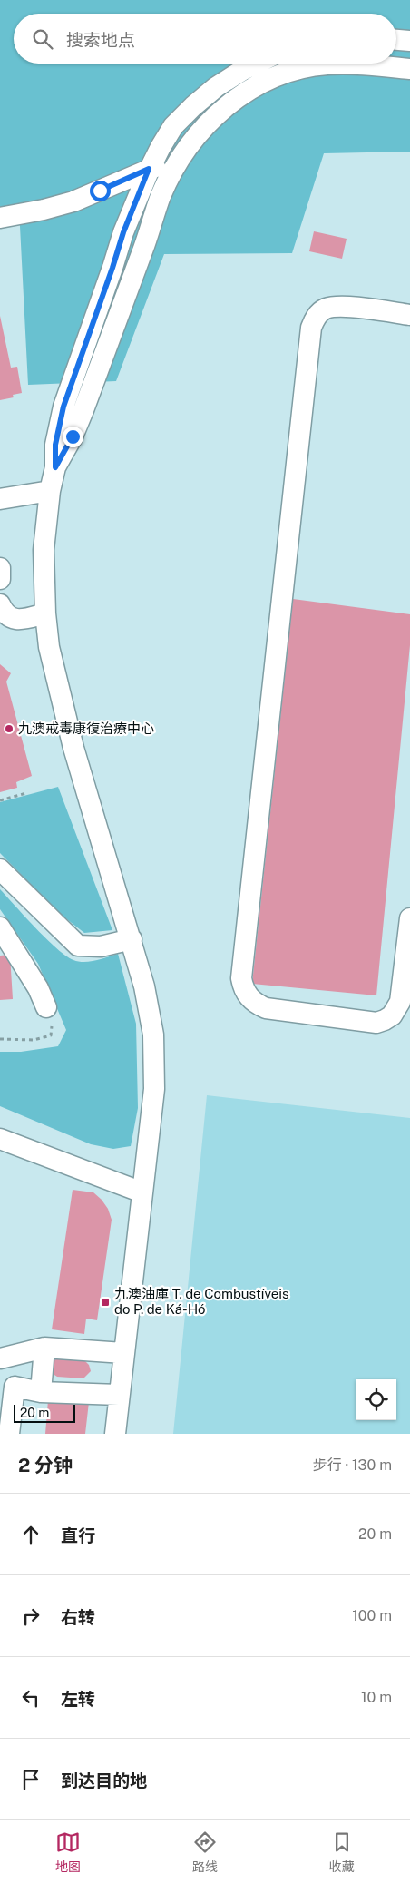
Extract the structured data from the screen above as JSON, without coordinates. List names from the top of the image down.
{
  "places": {
    "other": ["九澳戒毒康復治療中心"],
    "transit": ["九澳油庫 T. de Combustíveis do P. de Ká-Hó"]
  },
  "scale_bar": "20 m",
  "page": {
    "search": "搜索地点",
    "scale": "20 m",
    "heading": ["2 分钟", "步行 · 130 m"],
    "list": [
      ["直行", "20 m"],
      ["右转", "100 m"],
      ["左转", "10 m"],
      "到达目的地"
    ],
    "nav": ["地图", "路线", "收藏"]
  }
}
